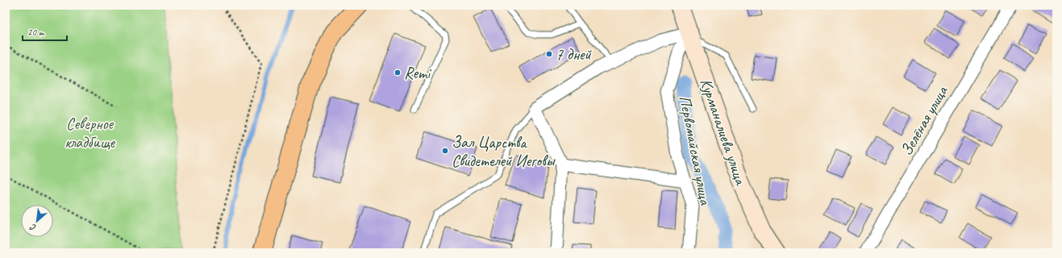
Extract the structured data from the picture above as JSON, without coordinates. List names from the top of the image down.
{
  "streets": {
    "main road": ["Курманалиева улица"],
    "street": ["Зелёная улица", "Первомайская улица"]
  },
  "crossings": [
    ["Курманалиева улица", "Первомайская улица"]
  ],
  "parks": ["Северное кладбище"],
  "places": ["7 дней", "Remi", "Зал Царства Свидетелей Иеговы"],
  "scale_bar": "20 m",
  "north": "bottom left"
}
